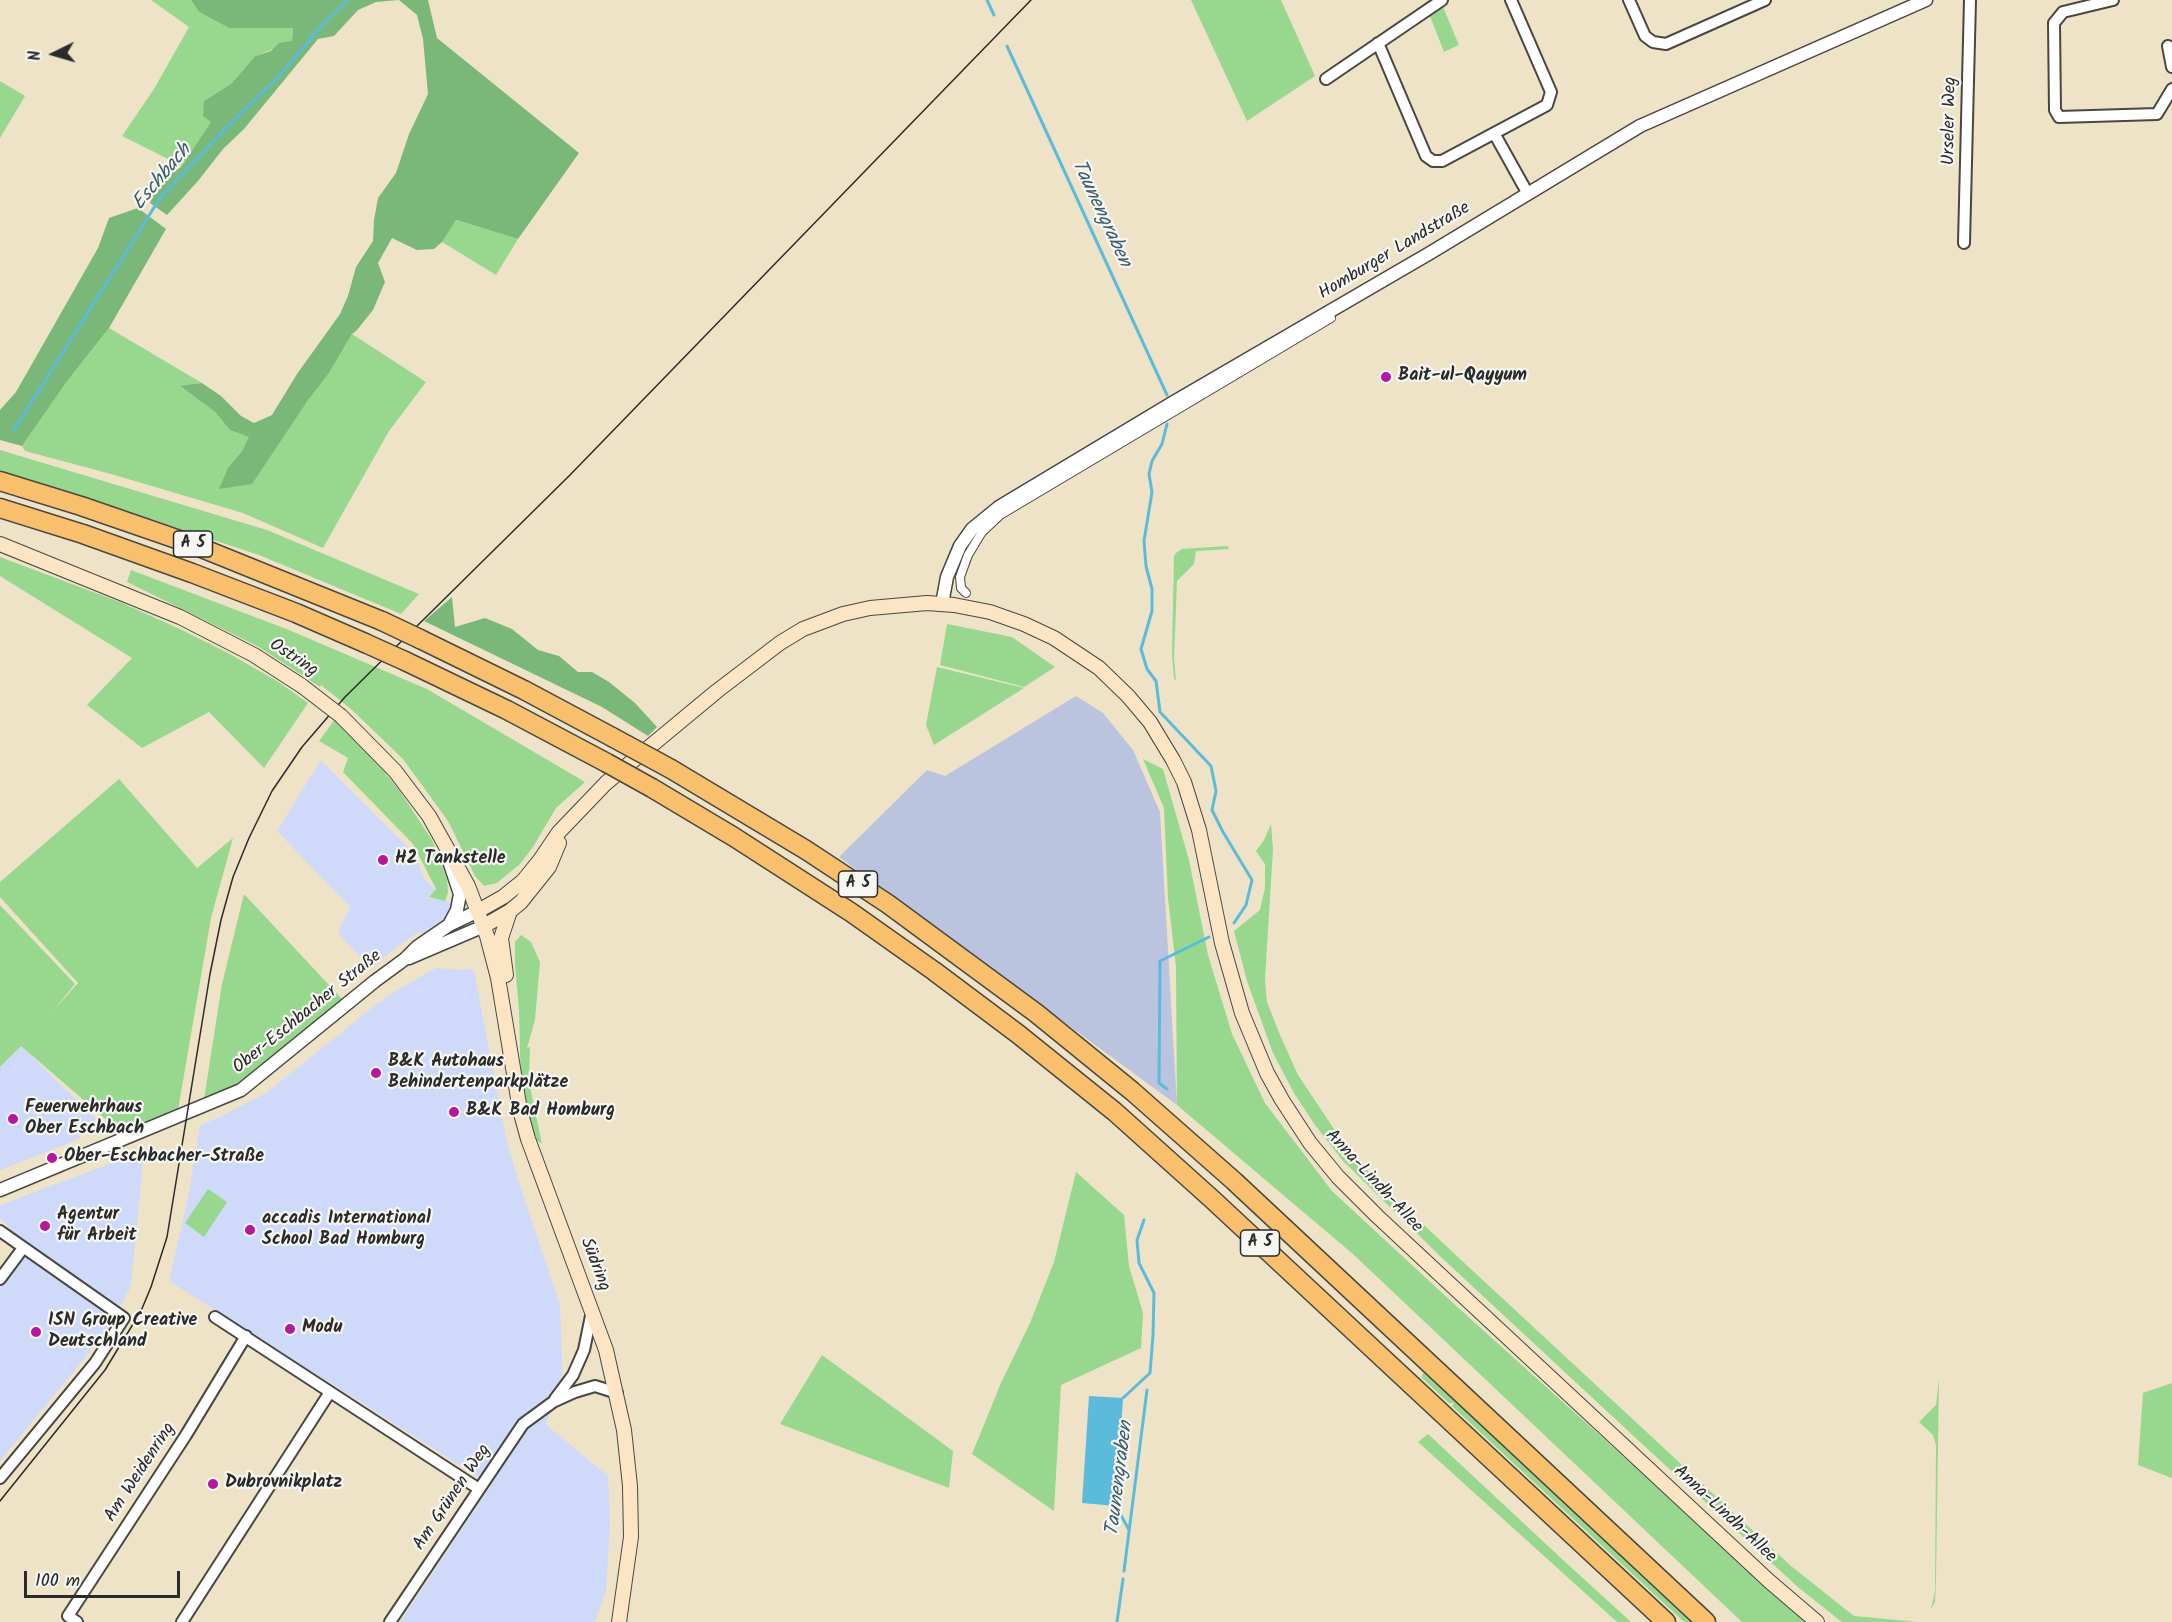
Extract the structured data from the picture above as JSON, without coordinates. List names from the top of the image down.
{
  "streets": {
    "highway": ["A 5"],
    "main road": ["Ostring", "Anna-Lindh-Allee", "Südring"],
    "street": [
      "Urseler Weg",
      "Homburger Landstraße",
      "Ober-Eschbacher Straße",
      "Am Weidenring",
      "Am Grünen Weg"
    ]
  },
  "crossings": [
    ["Homburger Landstraße", "Anna-Lindh-Allee"],
    ["Ostring", "Südring"],
    ["Südring", "Am Grünen Weg"]
  ],
  "water": ["Eschbach", "Taunengraben"],
  "places": [
    "Bait-ul-Qayyum",
    "H2 Tankstelle",
    "B&K Autohaus Behindertenparkplätze",
    "B&K Bad Homburg",
    "Feuerwehrhaus Ober Eschbach",
    "Ober-Eschbacher-Straße",
    "Agentur für Arbeit",
    "accadis International School Bad Homburg",
    "Modu",
    "ISN Group Creative Deutschland",
    "Dubrovnikplatz"
  ],
  "scale_bar": "100 m",
  "north": "left"
}
